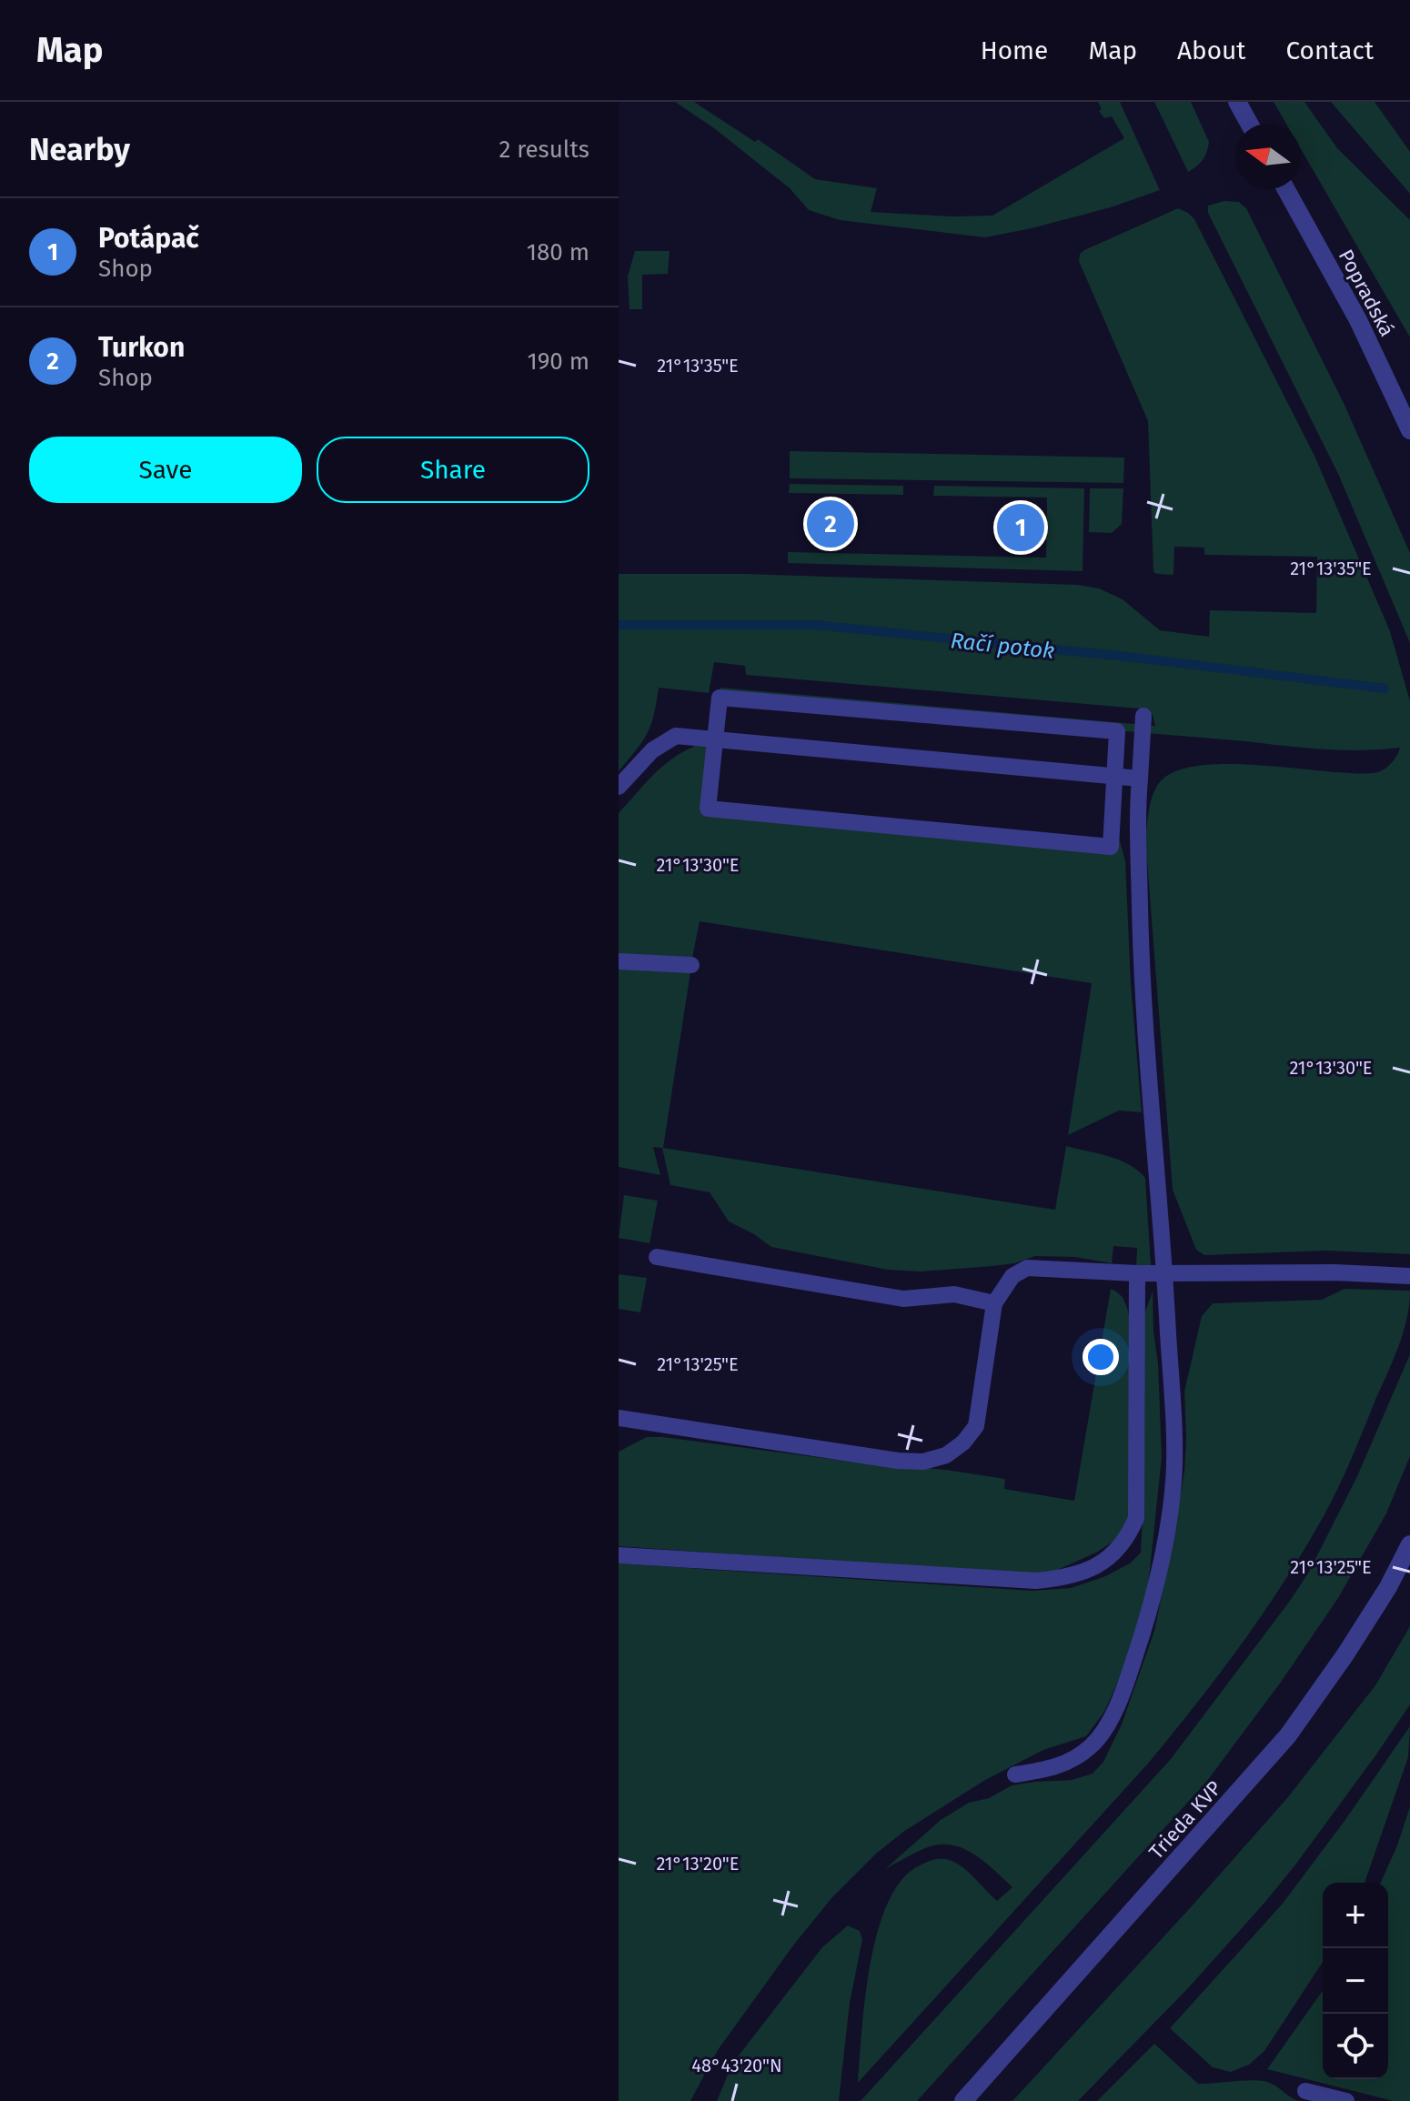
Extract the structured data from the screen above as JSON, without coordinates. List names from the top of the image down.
{
  "streets": {
    "street": ["Popradská", "Trieda KVP"]
  },
  "water": ["Račí potok"],
  "north": "left",
  "page": {
    "header": "Map",
    "nav": [
      "Home",
      "Map",
      "About",
      "Contact"
    ],
    "heading": ["Nearby", "2 results"],
    "list": [
      {
        "mark": "1",
        "name": "Potápač",
        "note": "Shop",
        "value": "180 m"
      },
      {
        "mark": "2",
        "name": "Turkon",
        "note": "Shop",
        "value": "190 m"
      }
    ],
    "buttons": ["Save", "Share"],
    "pins": ["2", "1"],
    "map_buttons": ["+", "−"]
  },
  "coordinates": [
    "21°13'35\"E",
    "21°13'30\"E",
    "21°13'25\"E",
    "21°13'20\"E",
    "48°43'20\"N"
  ]
}
